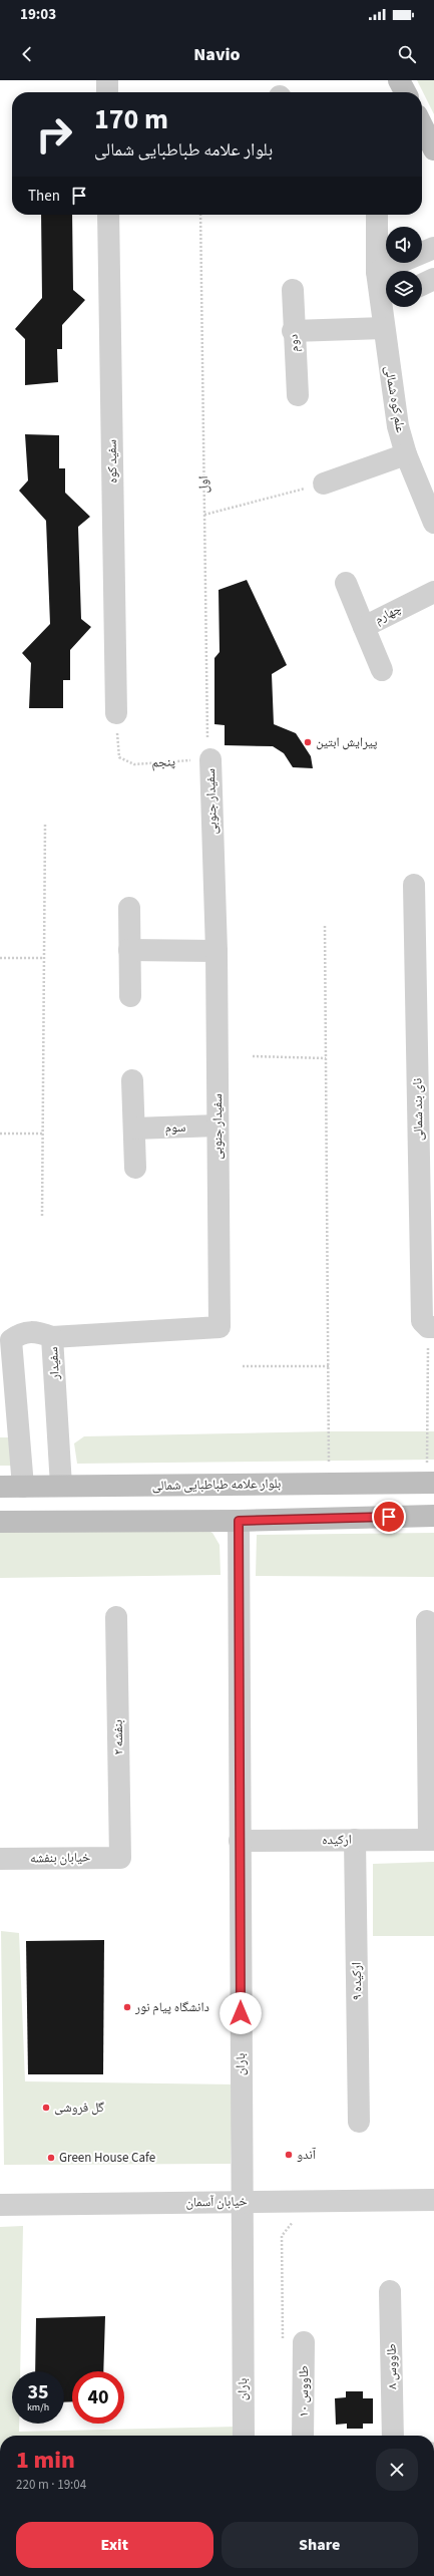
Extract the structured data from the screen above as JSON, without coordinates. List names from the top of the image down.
{
  "streets": {
    "main road": ["بلوار علامه طباطبایی شمالی"],
    "street": [
      "دوم",
      "علم کوه شمالی",
      "سفید کوه",
      "چهارم",
      "سفیدار جنوبی",
      "نای بند شمالی",
      "سوم",
      "سفیدار",
      "بنفشه ۲",
      "ارکیده",
      "خیابان بنفشه",
      "ارکیده ۹",
      "باران",
      "خیابان آسمان",
      "طاووس ۸",
      "طاووس ۱۰"
    ],
    "path": ["اول", "پنجم"]
  },
  "crossings": [
    ["اول", "پنجم"],
    ["اول", "سفیدار جنوبی"],
    ["پنجم", "سفیدار جنوبی"],
    ["سفیدار جنوبی", "سوم"],
    ["سفیدار جنوبی", "سفیدار"],
    ["سفیدار", "بلوار علامه طباطبایی شمالی"],
    ["بنفشه ۲", "خیابان بنفشه"],
    ["ارکیده", "ارکیده ۹"],
    ["ارکیده", "باران"],
    ["باران", "خیابان آسمان"]
  ],
  "places": [
    "پیرایش ابتین",
    "دانشگاه پیام نور",
    "گل فروشی",
    "آندو",
    "Green House Cafe"
  ],
  "page": {
    "status": "19:03",
    "header": "Navio",
    "turn": ["170 m", "بلوار علامه طباطبایی شمالی"],
    "then": "Then",
    "speed": "35 km/h",
    "limit": "40",
    "heading": ["1 min", "220 m · 19:04"],
    "buttons": ["Exit", "Share"]
  }
}
